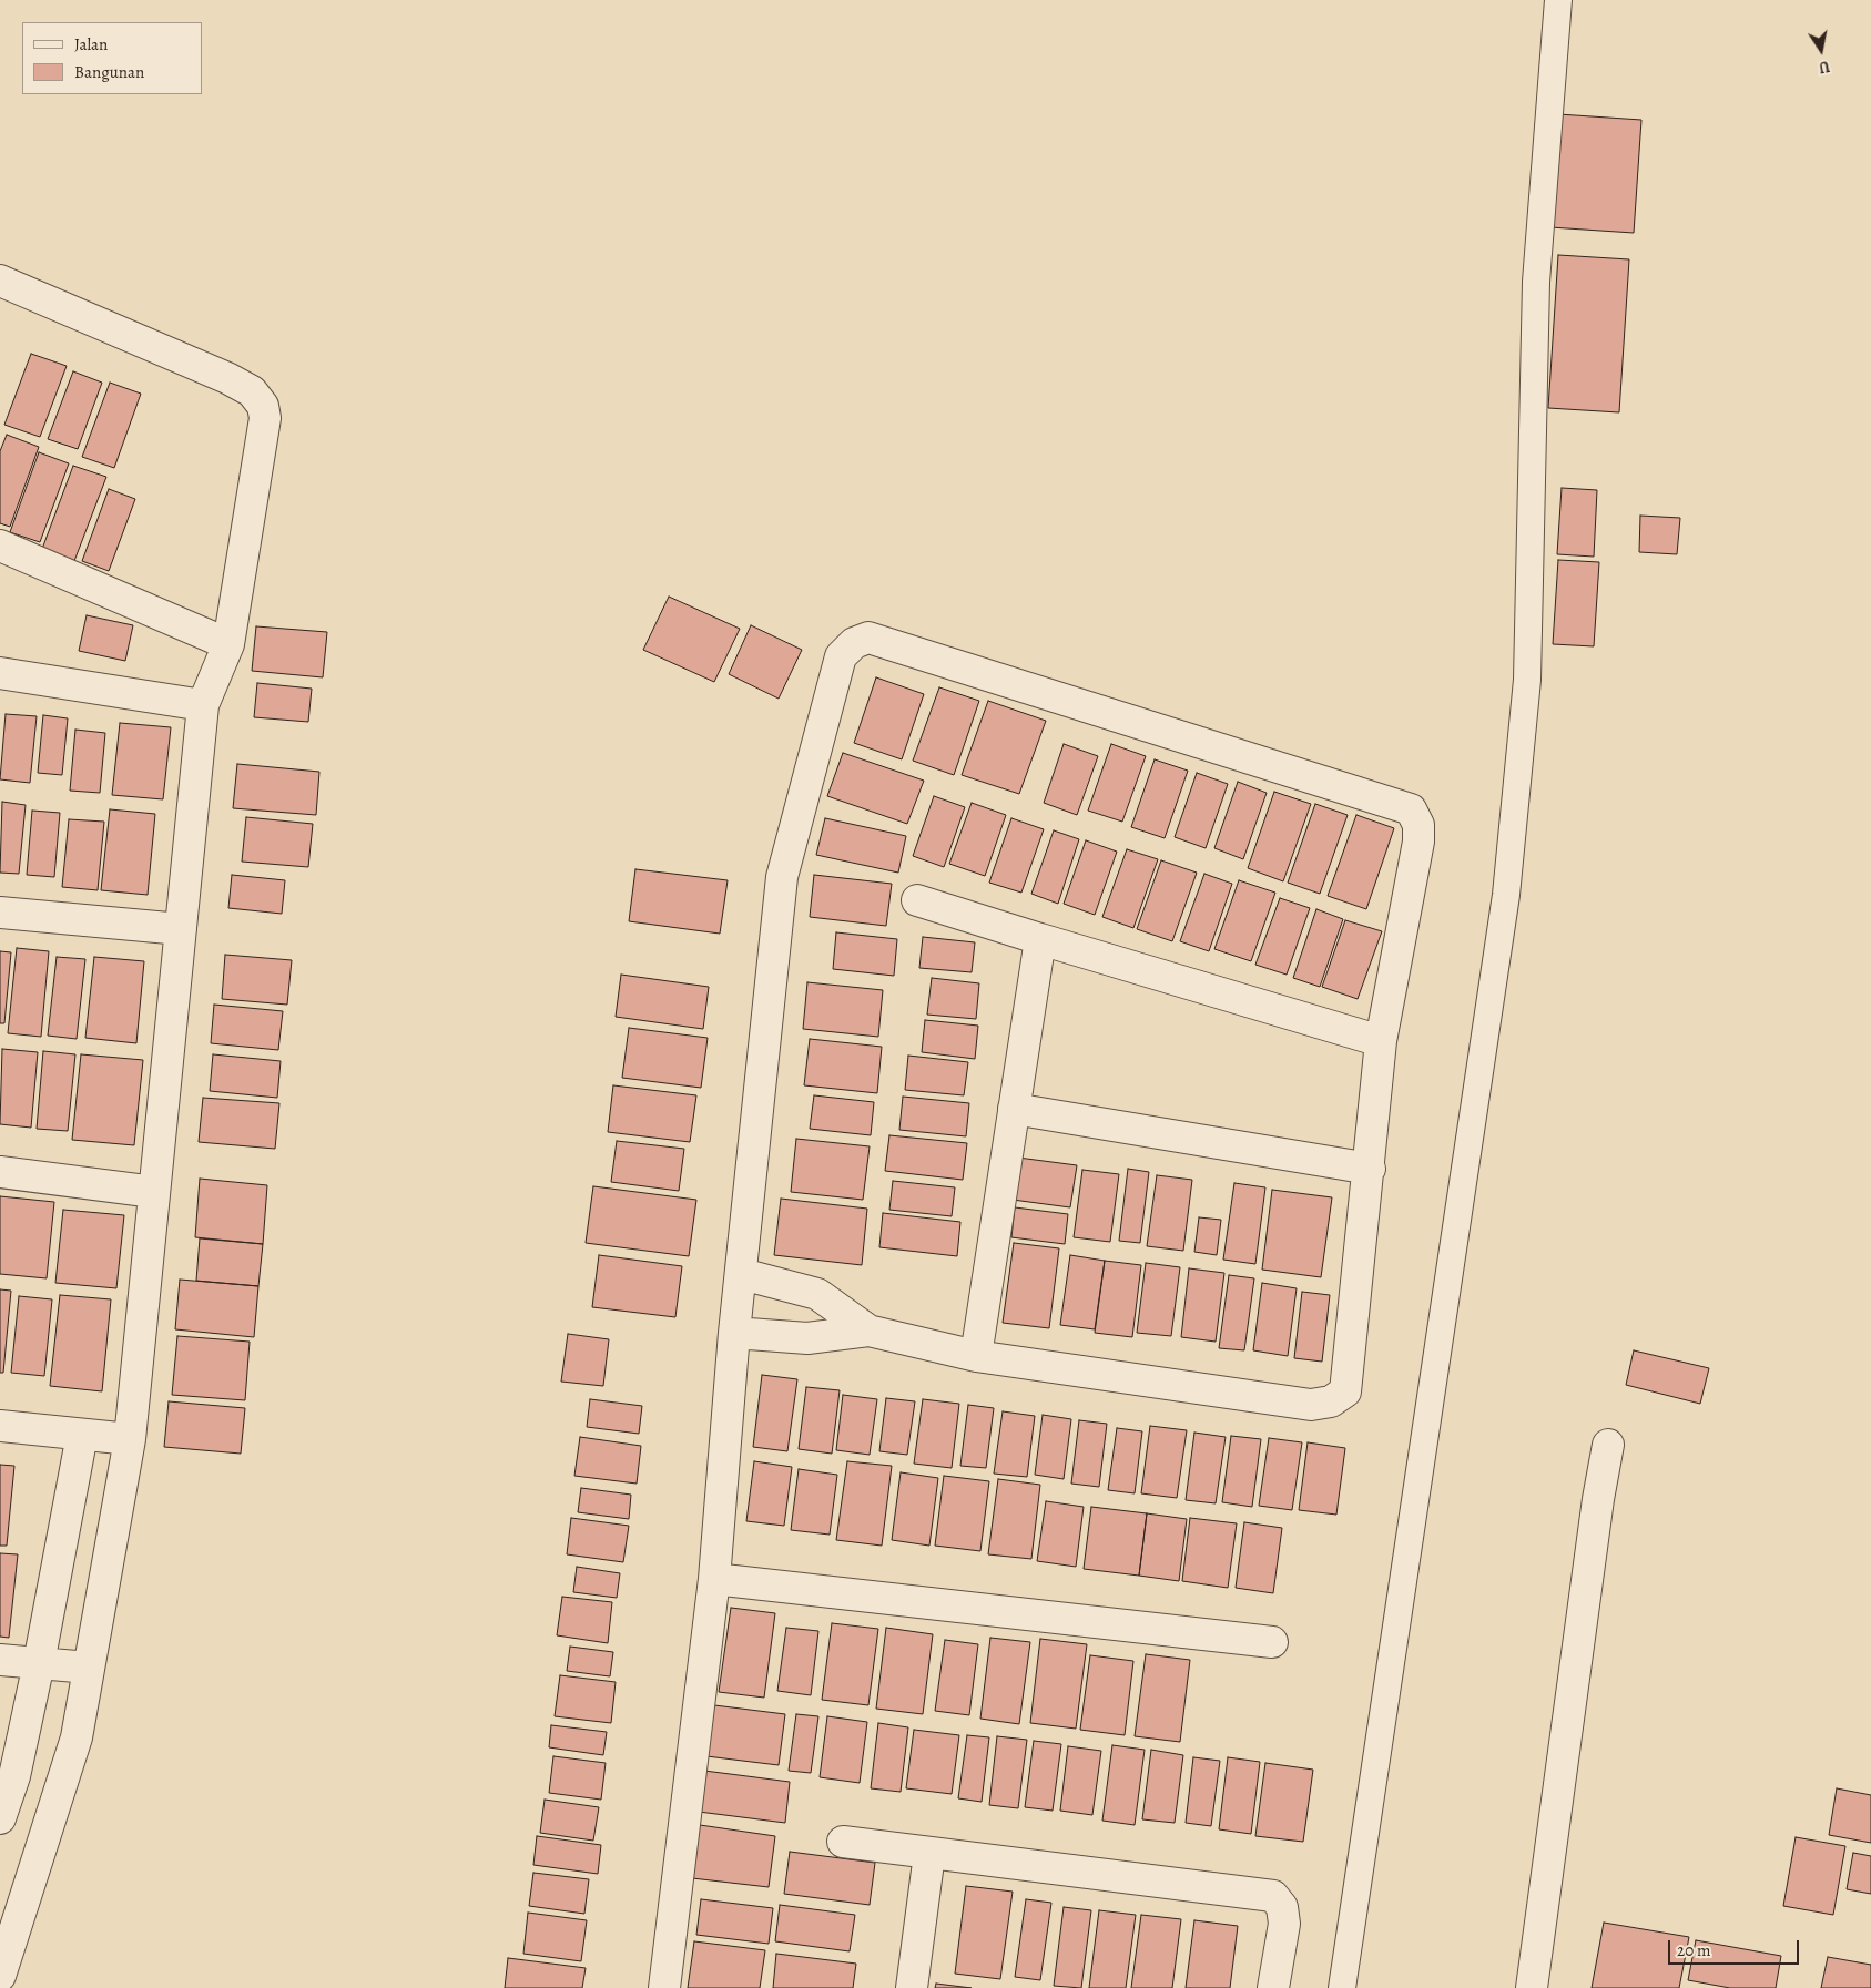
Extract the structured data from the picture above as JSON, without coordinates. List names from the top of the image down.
{
  "legend": ["Jalan", "Bangunan"],
  "scale_bar": "20 m",
  "north": "bottom"
}
